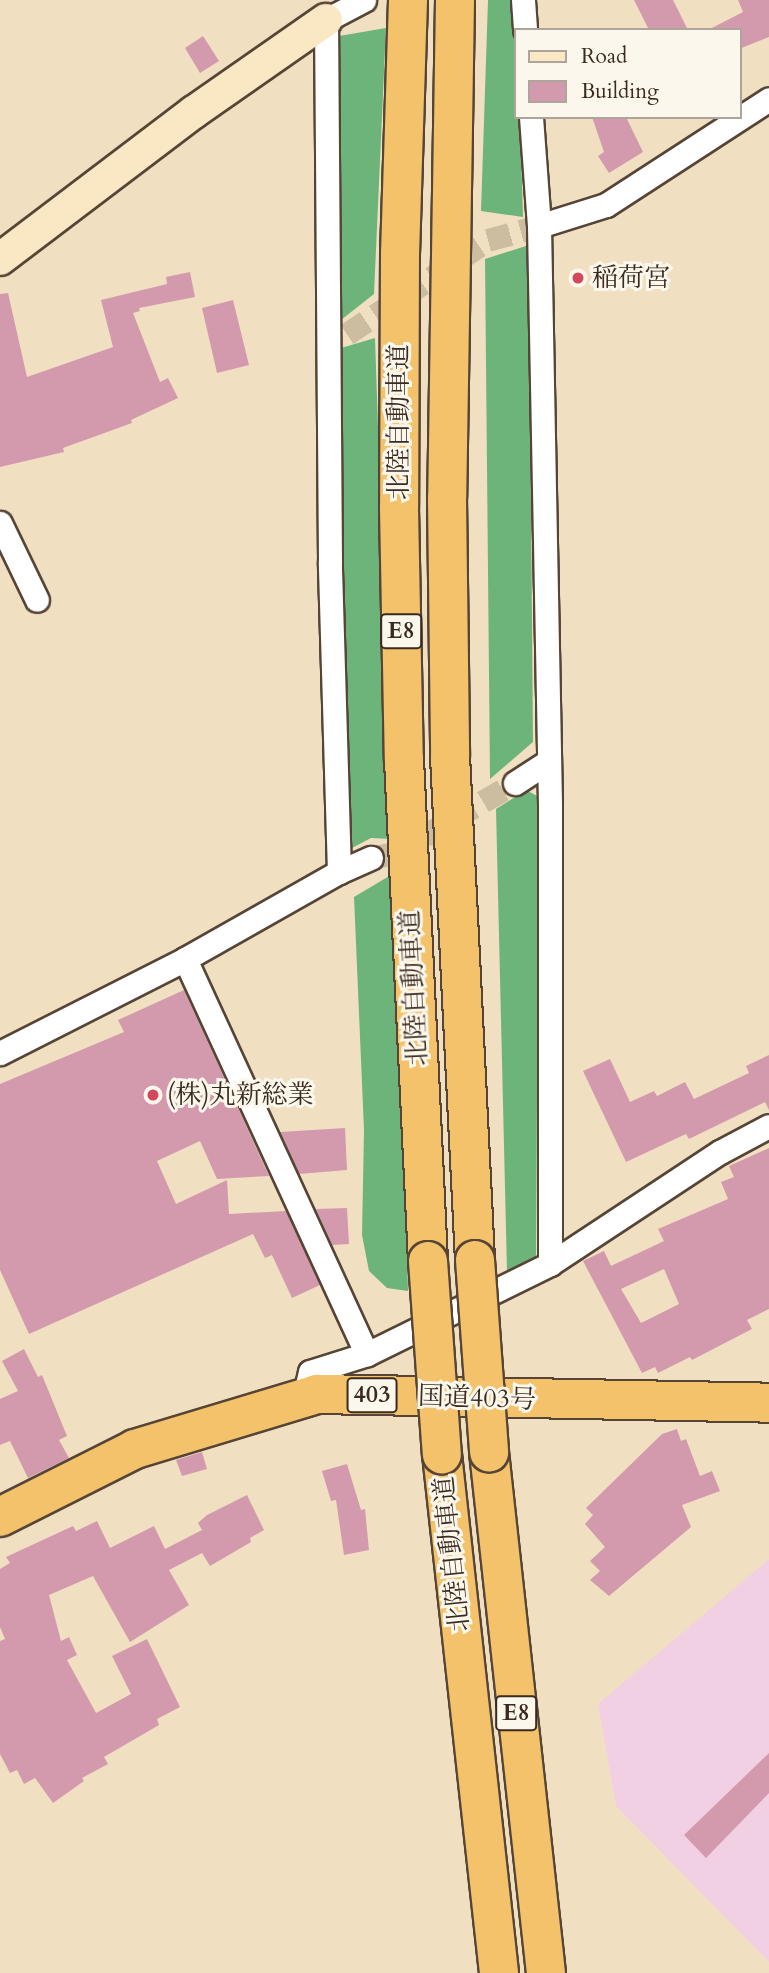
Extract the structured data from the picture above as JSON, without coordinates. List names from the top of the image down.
{
  "streets": {
    "highway": [
      "北陸自動車道",
      "E8",
      "403",
      "国道403号"
    ]
  },
  "places": ["稲荷宮", "(株)丸新総業"],
  "legend": ["Road", "Building"]
}
